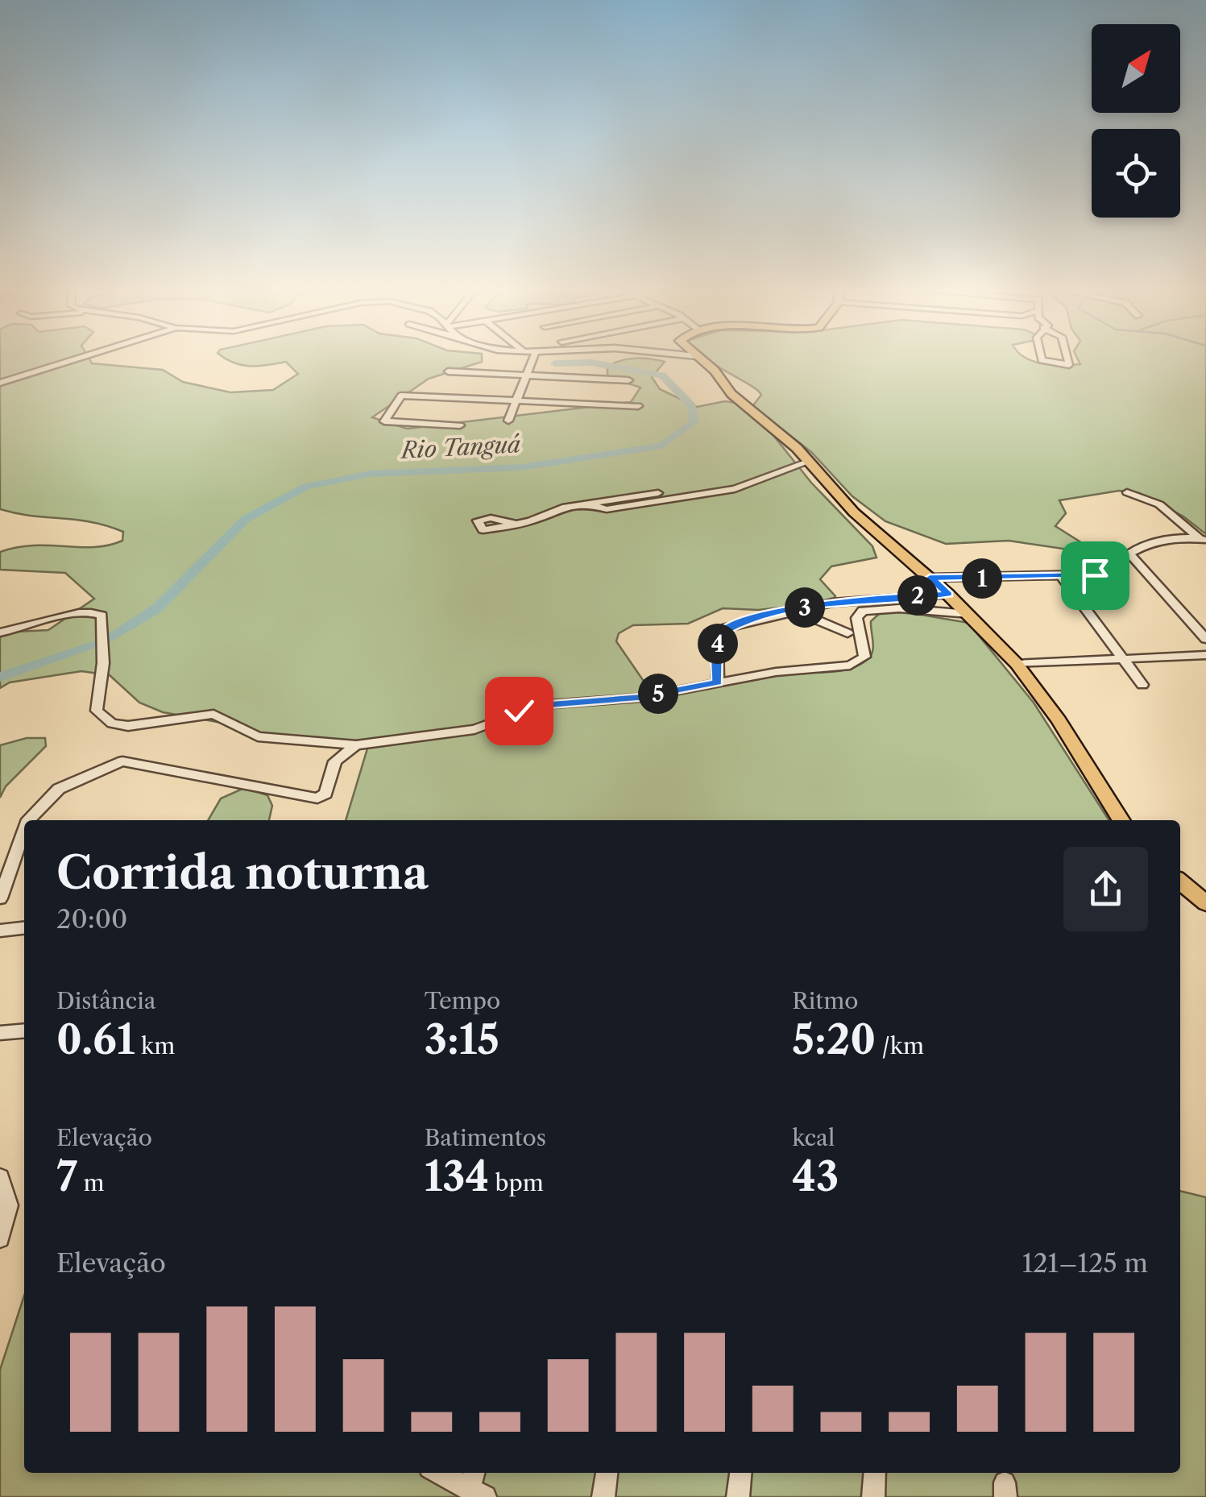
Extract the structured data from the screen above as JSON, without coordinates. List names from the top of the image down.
{
  "water": ["Rio Tanguá"],
  "north": "top right",
  "page": {
    "pins": [
      "1",
      "2",
      "3",
      "4",
      "5"
    ],
    "heading": ["Corrida noturna", "20:00"],
    "stats": [
      ["Distância", "0.61 km"],
      ["Tempo", "3:15"],
      ["Ritmo", "5:20 /km"],
      ["Elevação", "7 m"],
      ["Batimentos", "134 bpm"],
      ["kcal", "43"]
    ],
    "chart": ["Elevação", "121–125 m"]
  }
}
